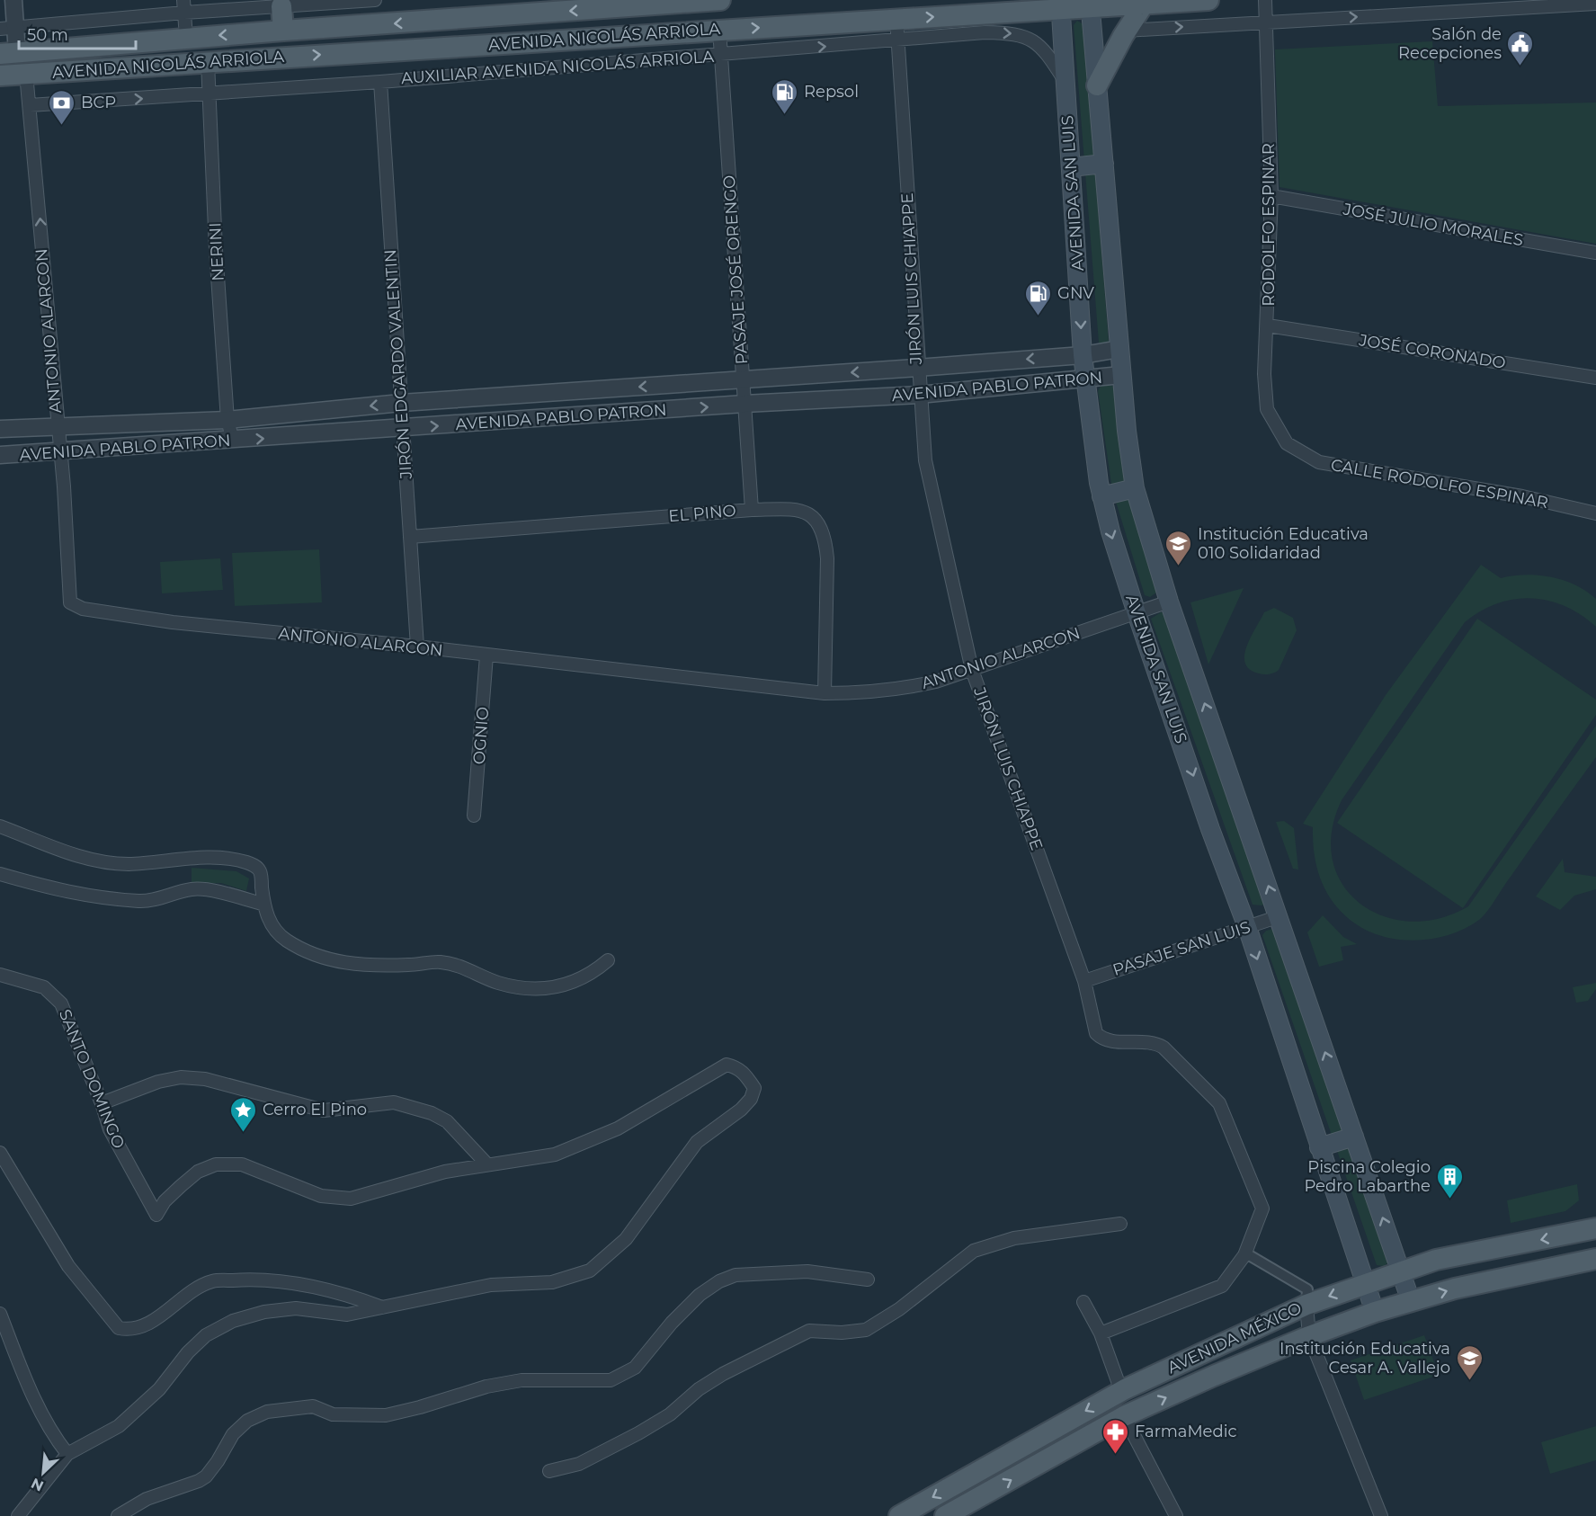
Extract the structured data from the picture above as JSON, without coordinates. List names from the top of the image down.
{
  "streets": {
    "main road": ["AVENIDA NICOLÁS ARRIOLA", "AVENIDA SAN LUIS", "AVENIDA MÉXICO"],
    "street": [
      "AUXILIAR AVENIDA NICOLÁS ARRIOLA",
      "RODOLFO ESPINAR",
      "JOSÉ JULIO MORALES",
      "NERINI",
      "PASAJE JOSÉ ORENGO",
      "JIRÓN LUIS CHIAPPE",
      "ANTONIO ALARCON",
      "JOSÉ CORONADO",
      "JIRÓN EDGARDO VALENTIN",
      "AVENIDA PABLO PATRON",
      "CALLE RODOLFO ESPINAR",
      "EL PINO",
      "OGNIO",
      "PASAJE SAN LUIS",
      "SANTO DOMINGO"
    ]
  },
  "crossings": [
    ["AVENIDA NICOLÁS ARRIOLA", "AVENIDA SAN LUIS"],
    ["AVENIDA NICOLÁS ARRIOLA", "NERINI"],
    ["AVENIDA NICOLÁS ARRIOLA", "PASAJE JOSÉ ORENGO"],
    ["AVENIDA NICOLÁS ARRIOLA", "JIRÓN LUIS CHIAPPE"],
    ["AVENIDA NICOLÁS ARRIOLA", "ANTONIO ALARCON"],
    ["AUXILIAR AVENIDA NICOLÁS ARRIOLA", "AVENIDA SAN LUIS"],
    ["AUXILIAR AVENIDA NICOLÁS ARRIOLA", "NERINI"],
    ["AUXILIAR AVENIDA NICOLÁS ARRIOLA", "PASAJE JOSÉ ORENGO"],
    ["AUXILIAR AVENIDA NICOLÁS ARRIOLA", "JIRÓN LUIS CHIAPPE"],
    ["AUXILIAR AVENIDA NICOLÁS ARRIOLA", "ANTONIO ALARCON"],
    ["AUXILIAR AVENIDA NICOLÁS ARRIOLA", "JIRÓN EDGARDO VALENTIN"],
    ["AVENIDA SAN LUIS", "ANTONIO ALARCON"],
    ["AVENIDA SAN LUIS", "AVENIDA PABLO PATRON"],
    ["AVENIDA SAN LUIS", "PASAJE SAN LUIS"],
    ["AVENIDA SAN LUIS", "AVENIDA MÉXICO"],
    ["RODOLFO ESPINAR", "JOSÉ JULIO MORALES"],
    ["RODOLFO ESPINAR", "JOSÉ CORONADO"],
    ["RODOLFO ESPINAR", "CALLE RODOLFO ESPINAR"],
    ["NERINI", "AVENIDA PABLO PATRON"],
    ["PASAJE JOSÉ ORENGO", "AVENIDA PABLO PATRON"],
    ["PASAJE JOSÉ ORENGO", "EL PINO"],
    ["JIRÓN LUIS CHIAPPE", "ANTONIO ALARCON"],
    ["JIRÓN LUIS CHIAPPE", "AVENIDA PABLO PATRON"],
    ["JIRÓN LUIS CHIAPPE", "PASAJE SAN LUIS"],
    ["ANTONIO ALARCON", "JIRÓN EDGARDO VALENTIN"],
    ["ANTONIO ALARCON", "AVENIDA PABLO PATRON"],
    ["ANTONIO ALARCON", "EL PINO"],
    ["ANTONIO ALARCON", "OGNIO"],
    ["JIRÓN EDGARDO VALENTIN", "AVENIDA PABLO PATRON"],
    ["JIRÓN EDGARDO VALENTIN", "EL PINO"]
  ],
  "places": {
    "public building": ["Salón de Recepciones"],
    "fuel station": ["Repsol", "GNV"],
    "bank": ["BCP"],
    "school or university": ["Institución Educativa 010 Solidaridad", "Institución Educativa Cesar A. Vallejo"],
    "place": ["Cerro El Pino"],
    "building": ["Piscina Colegio Pedro Labarthe"],
    "pharmacy": ["FarmaMedic"]
  },
  "scale_bar": "50 m",
  "north": "bottom left"
}
